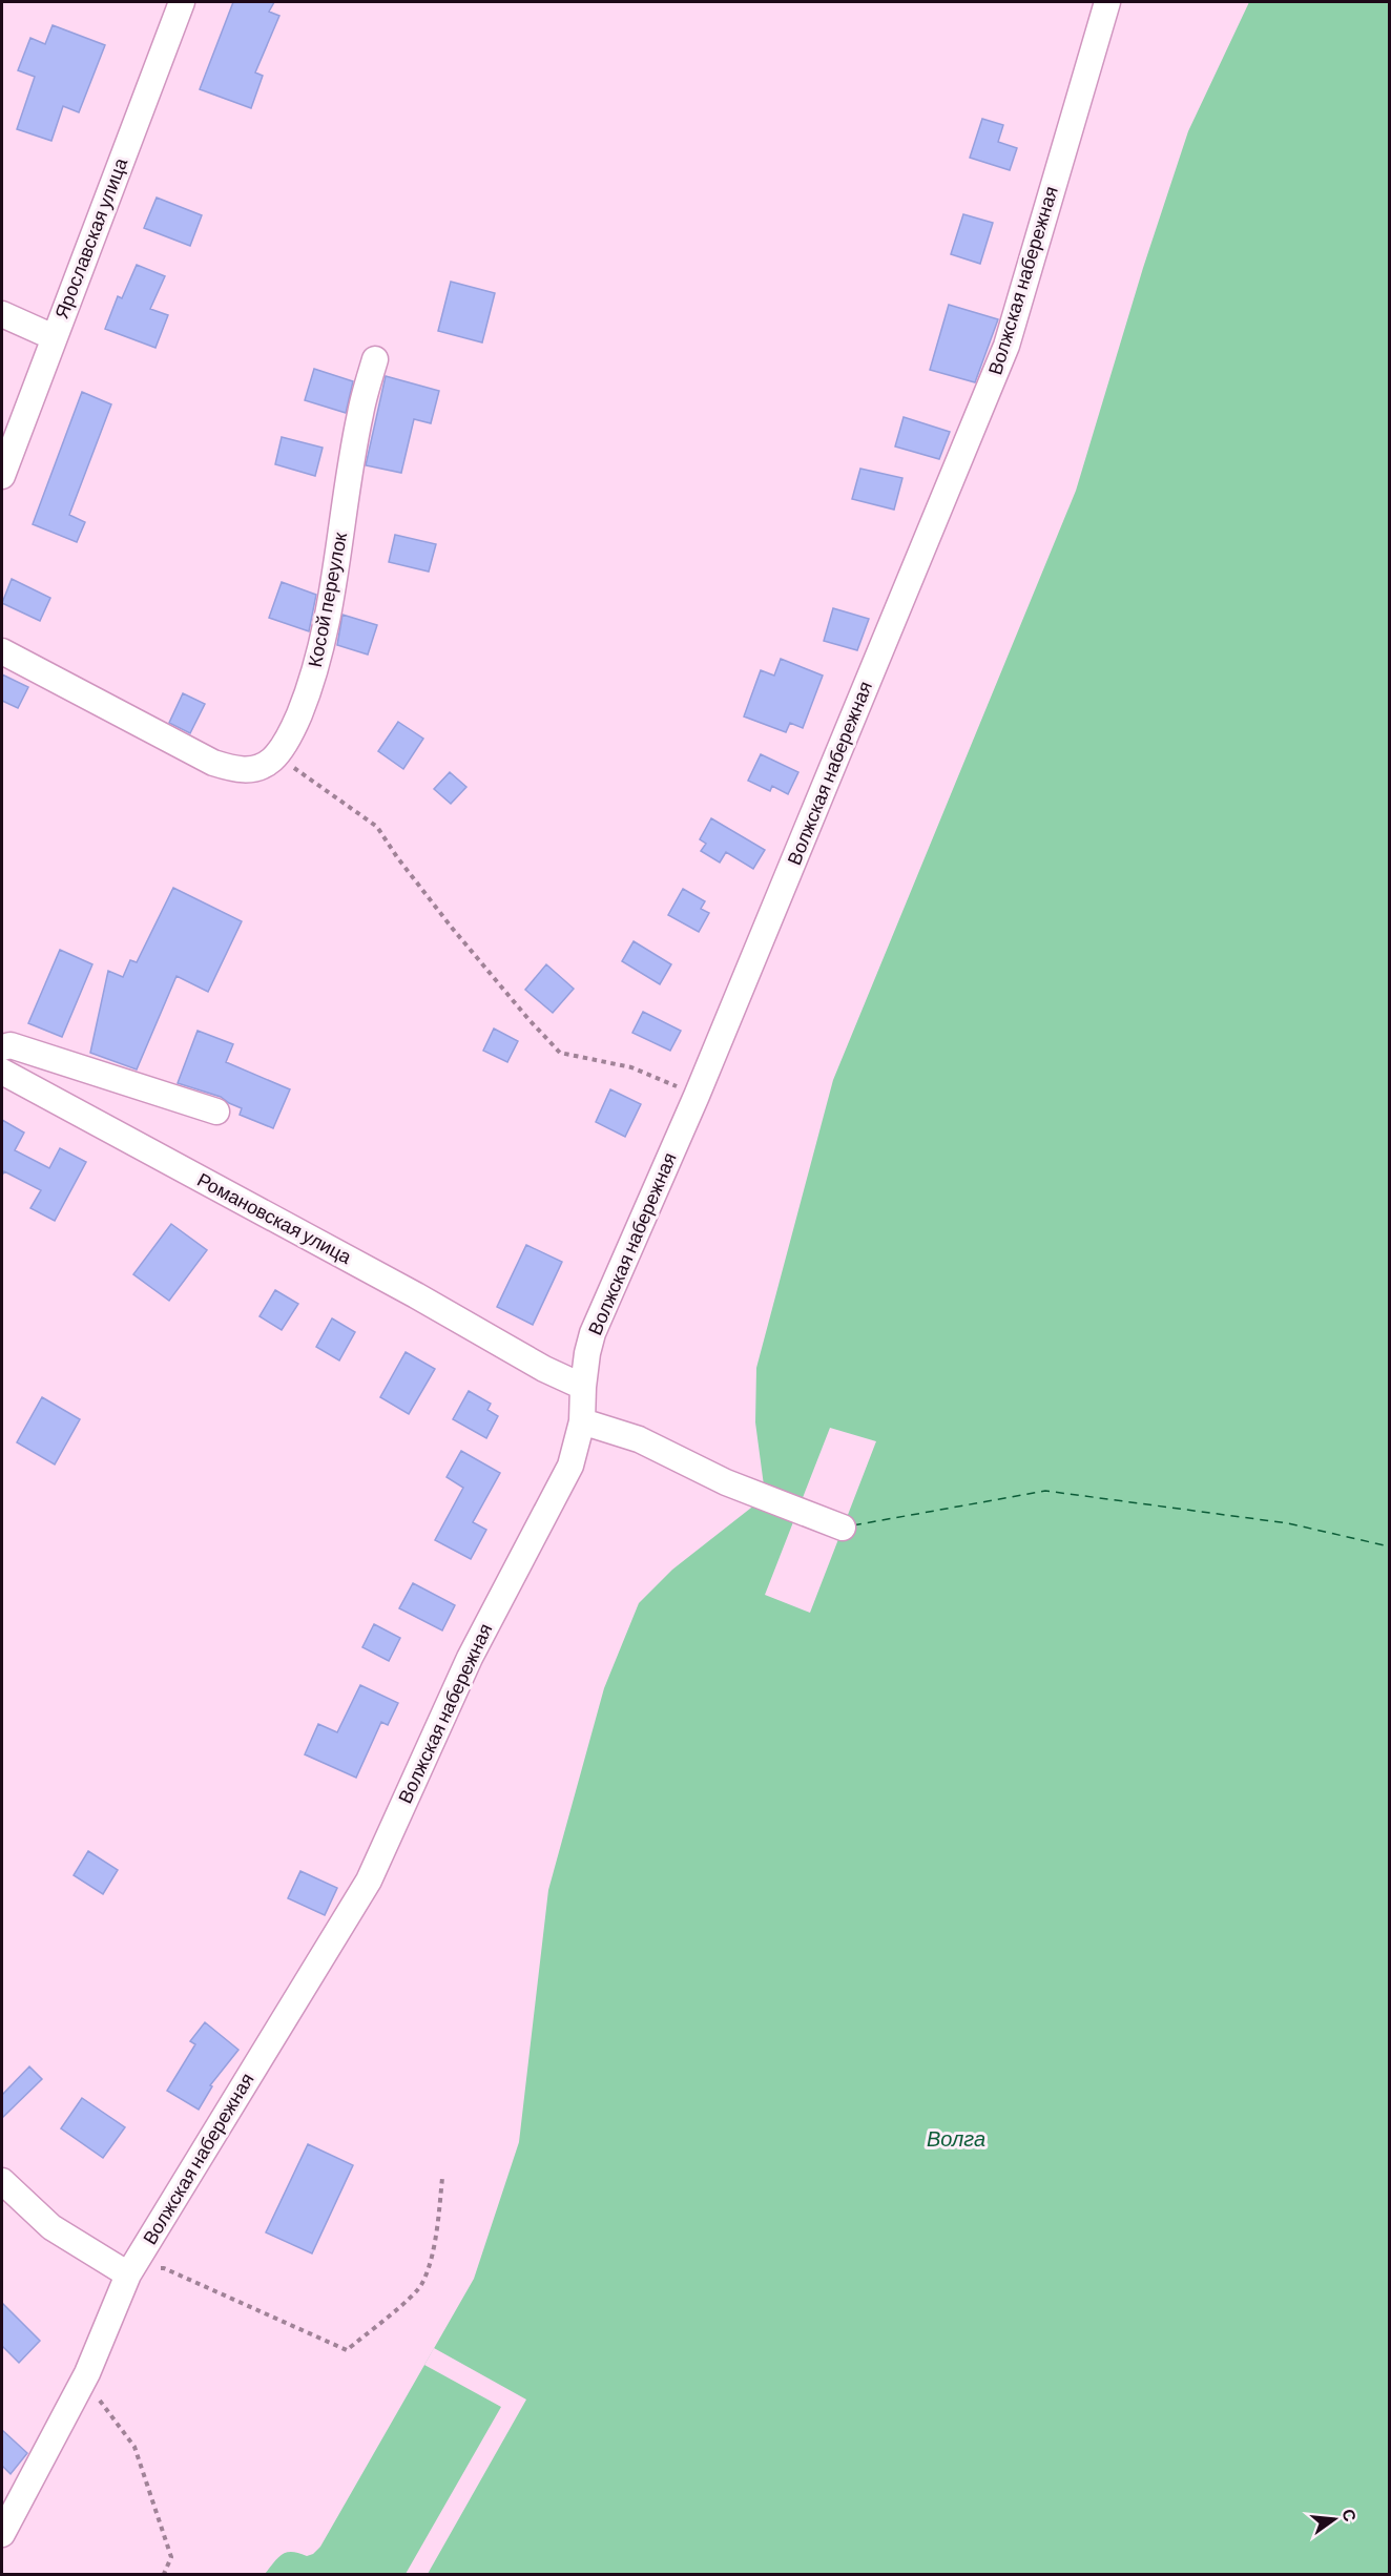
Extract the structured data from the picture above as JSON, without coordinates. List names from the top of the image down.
{
  "streets": {
    "street": [
      "Ярославская улица",
      "Волжская набережная",
      "Косой переулок",
      "Романовская улица"
    ]
  },
  "crossings": [
    ["Волжская набережная", "Романовская улица"]
  ],
  "water": ["Волга"],
  "north": "right"
}
